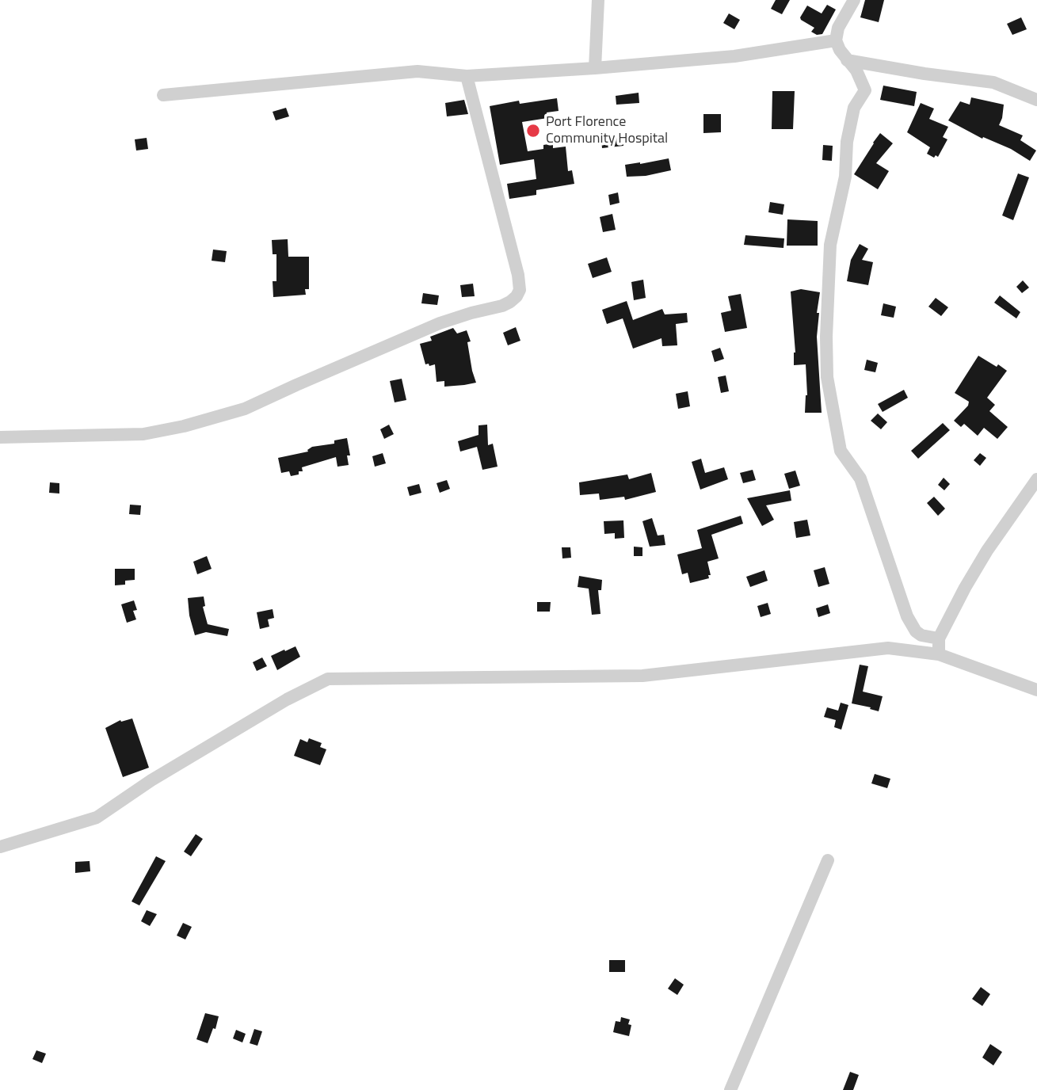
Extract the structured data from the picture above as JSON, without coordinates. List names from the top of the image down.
{
  "places": ["Port Florence Community Hospital"]
}
